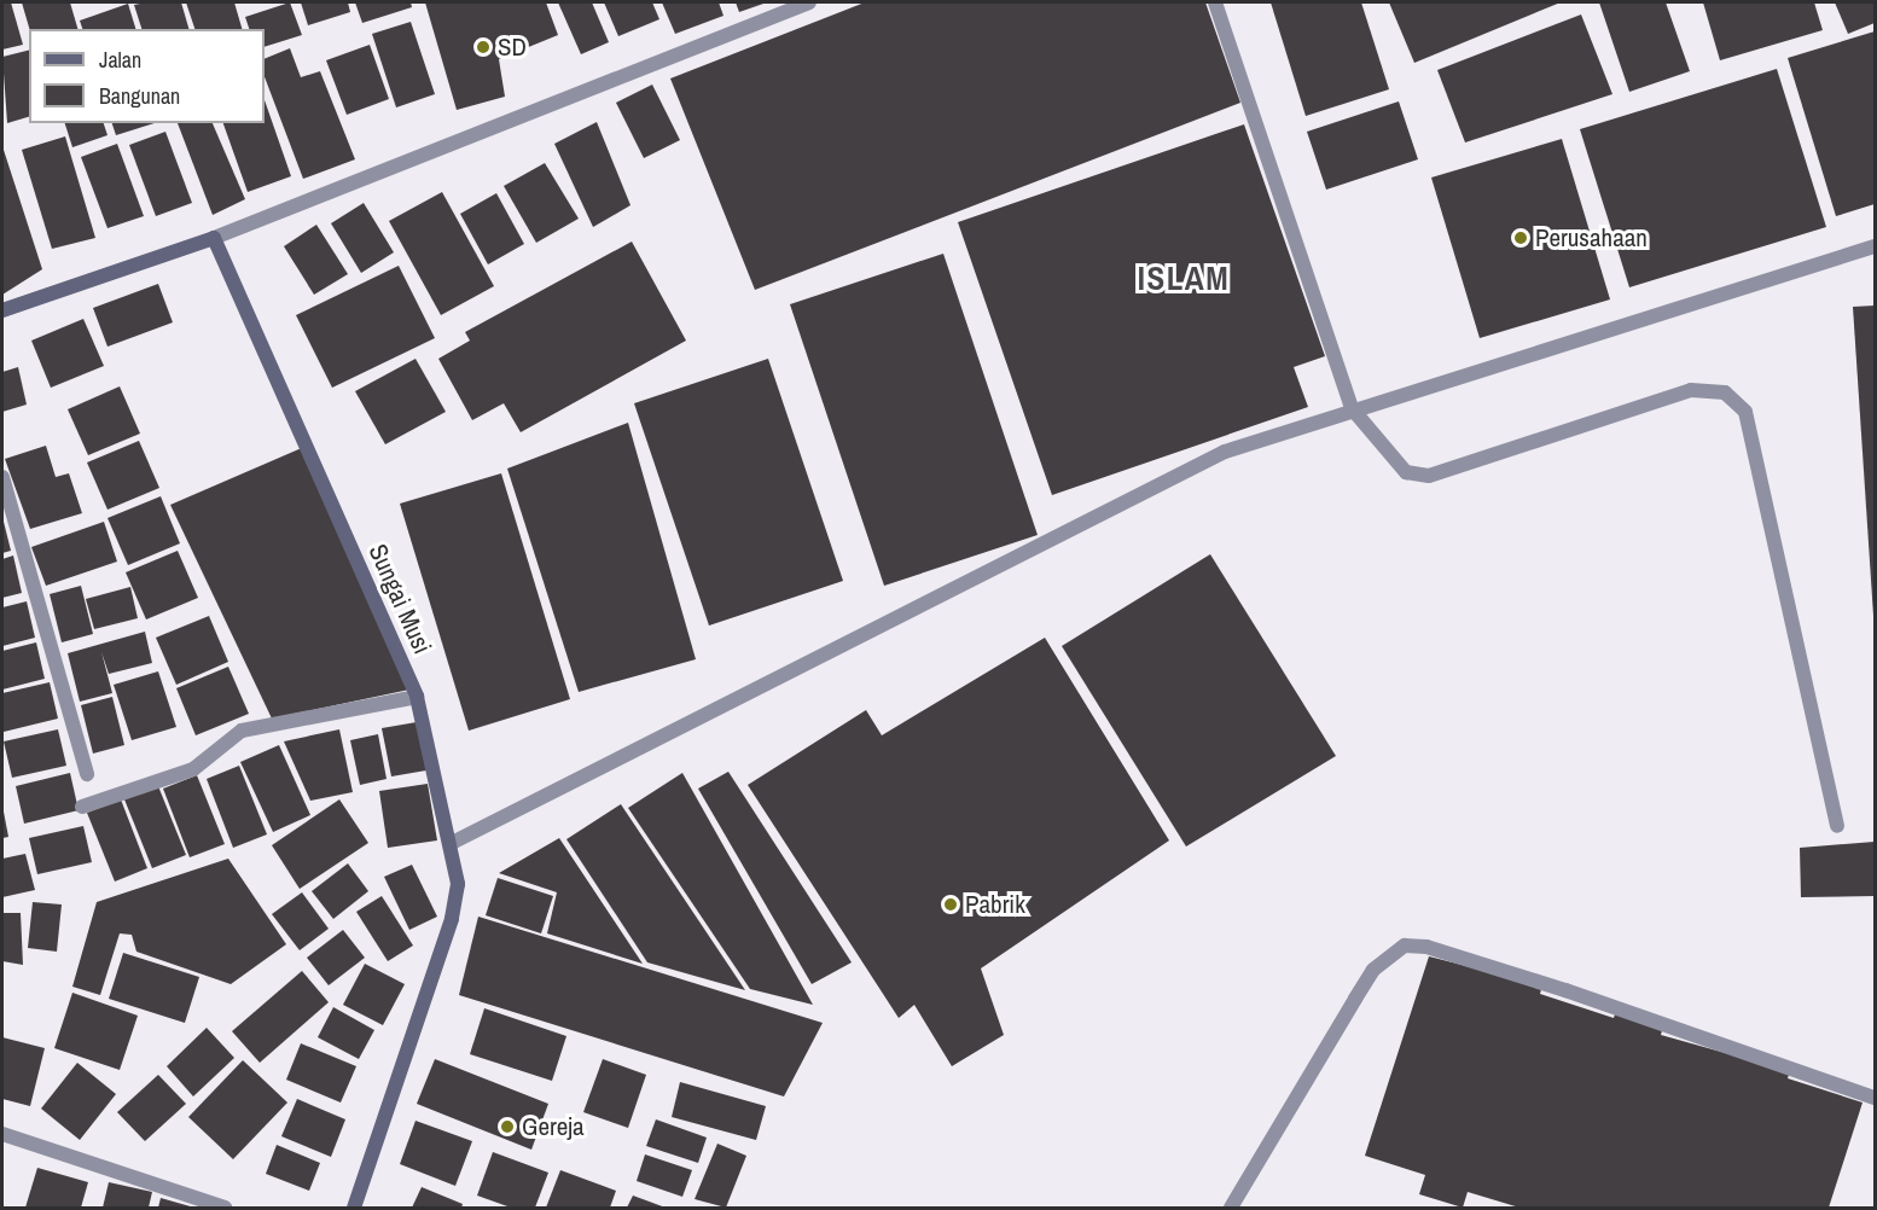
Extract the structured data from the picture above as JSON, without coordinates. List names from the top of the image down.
{
  "streets": {
    "street": ["Sungai Musi"]
  },
  "districts": ["ISLAM"],
  "places": [
    "SD",
    "Perusahaan",
    "Pabrik",
    "Gereja"
  ],
  "legend": ["Jalan", "Bangunan"]
}
